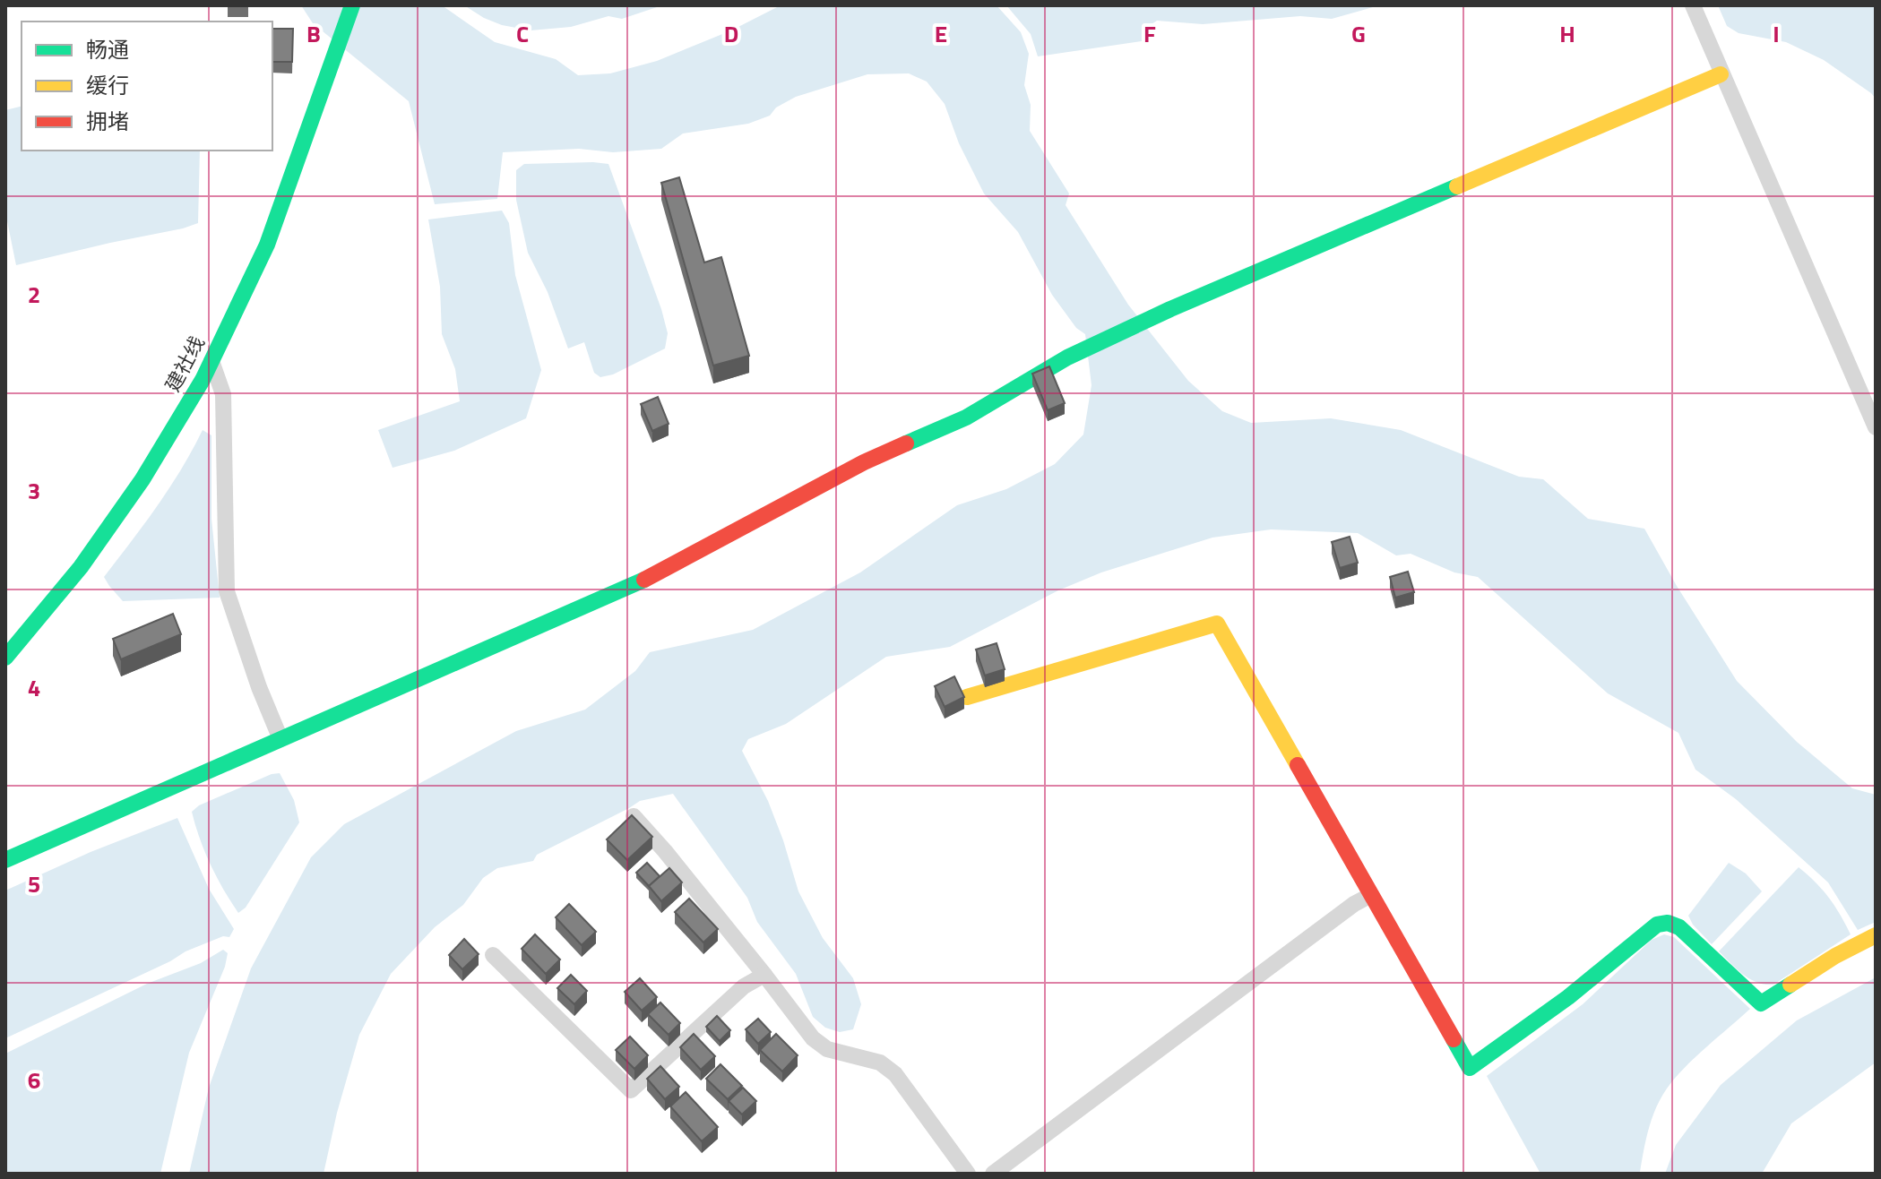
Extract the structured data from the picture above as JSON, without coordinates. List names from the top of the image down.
{
  "streets": {
    "street": ["建社线"]
  },
  "legend": ["畅通", "缓行", "拥堵"],
  "grid": {
    "columns": [
      "B",
      "C",
      "D",
      "E",
      "F",
      "G",
      "H",
      "I"
    ],
    "rows": [
      "2",
      "3",
      "4",
      "5",
      "6"
    ]
  }
}
